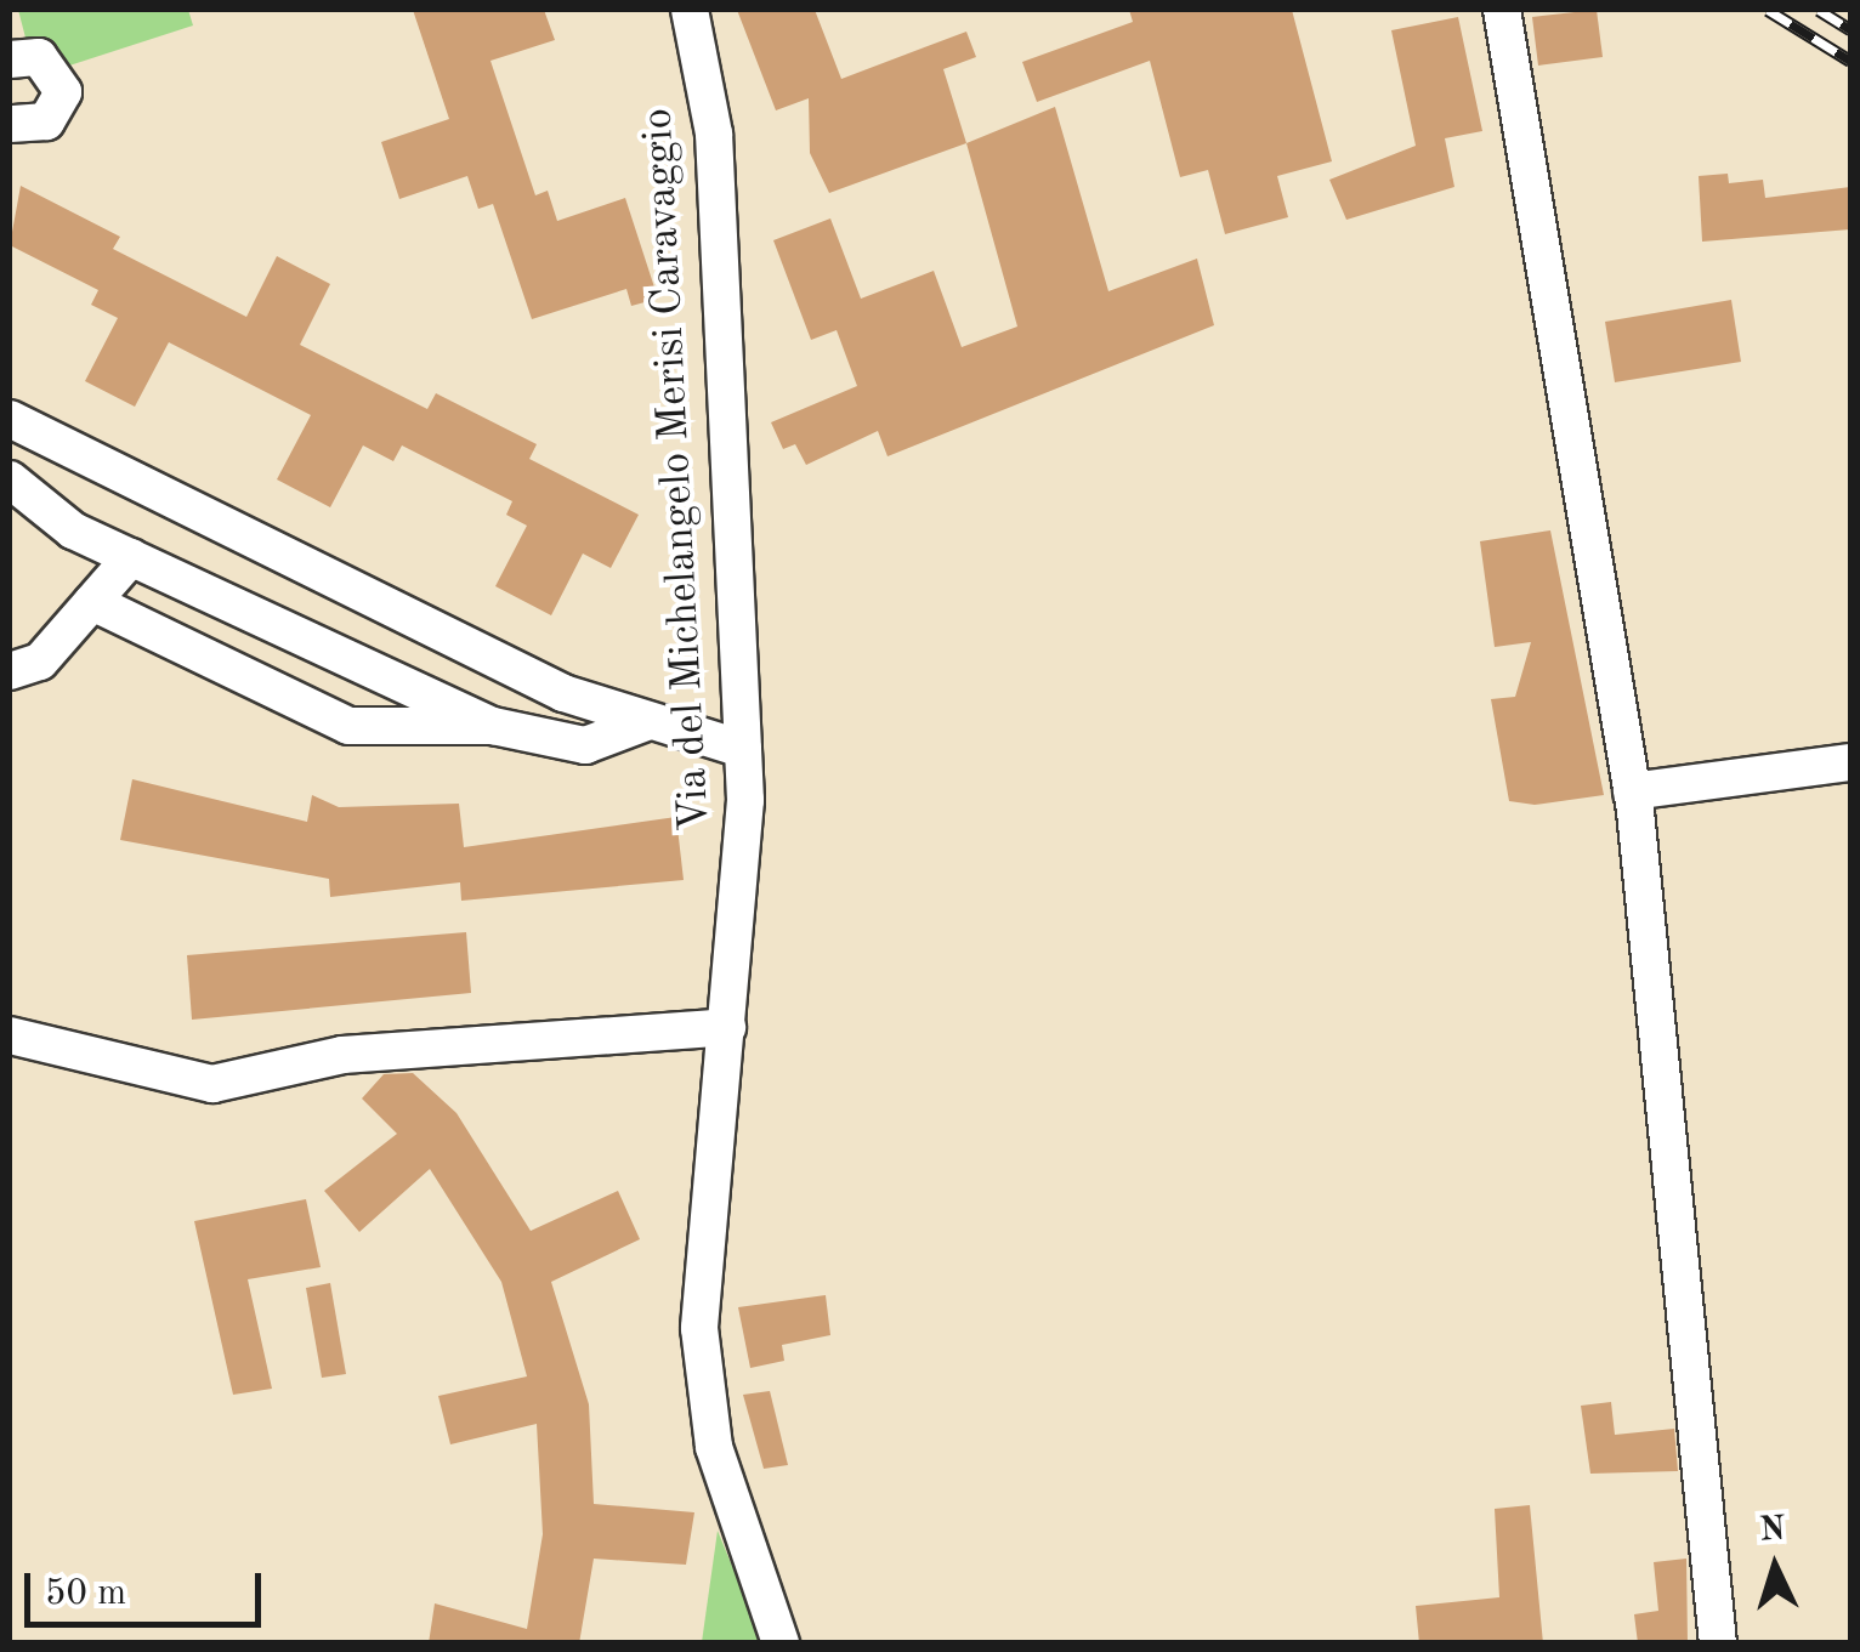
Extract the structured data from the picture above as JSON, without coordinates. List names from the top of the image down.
{
  "streets": {
    "street": ["Via del Michelangelo Merisi Caravaggio"]
  },
  "scale_bar": "50 m",
  "north": "top"
}
